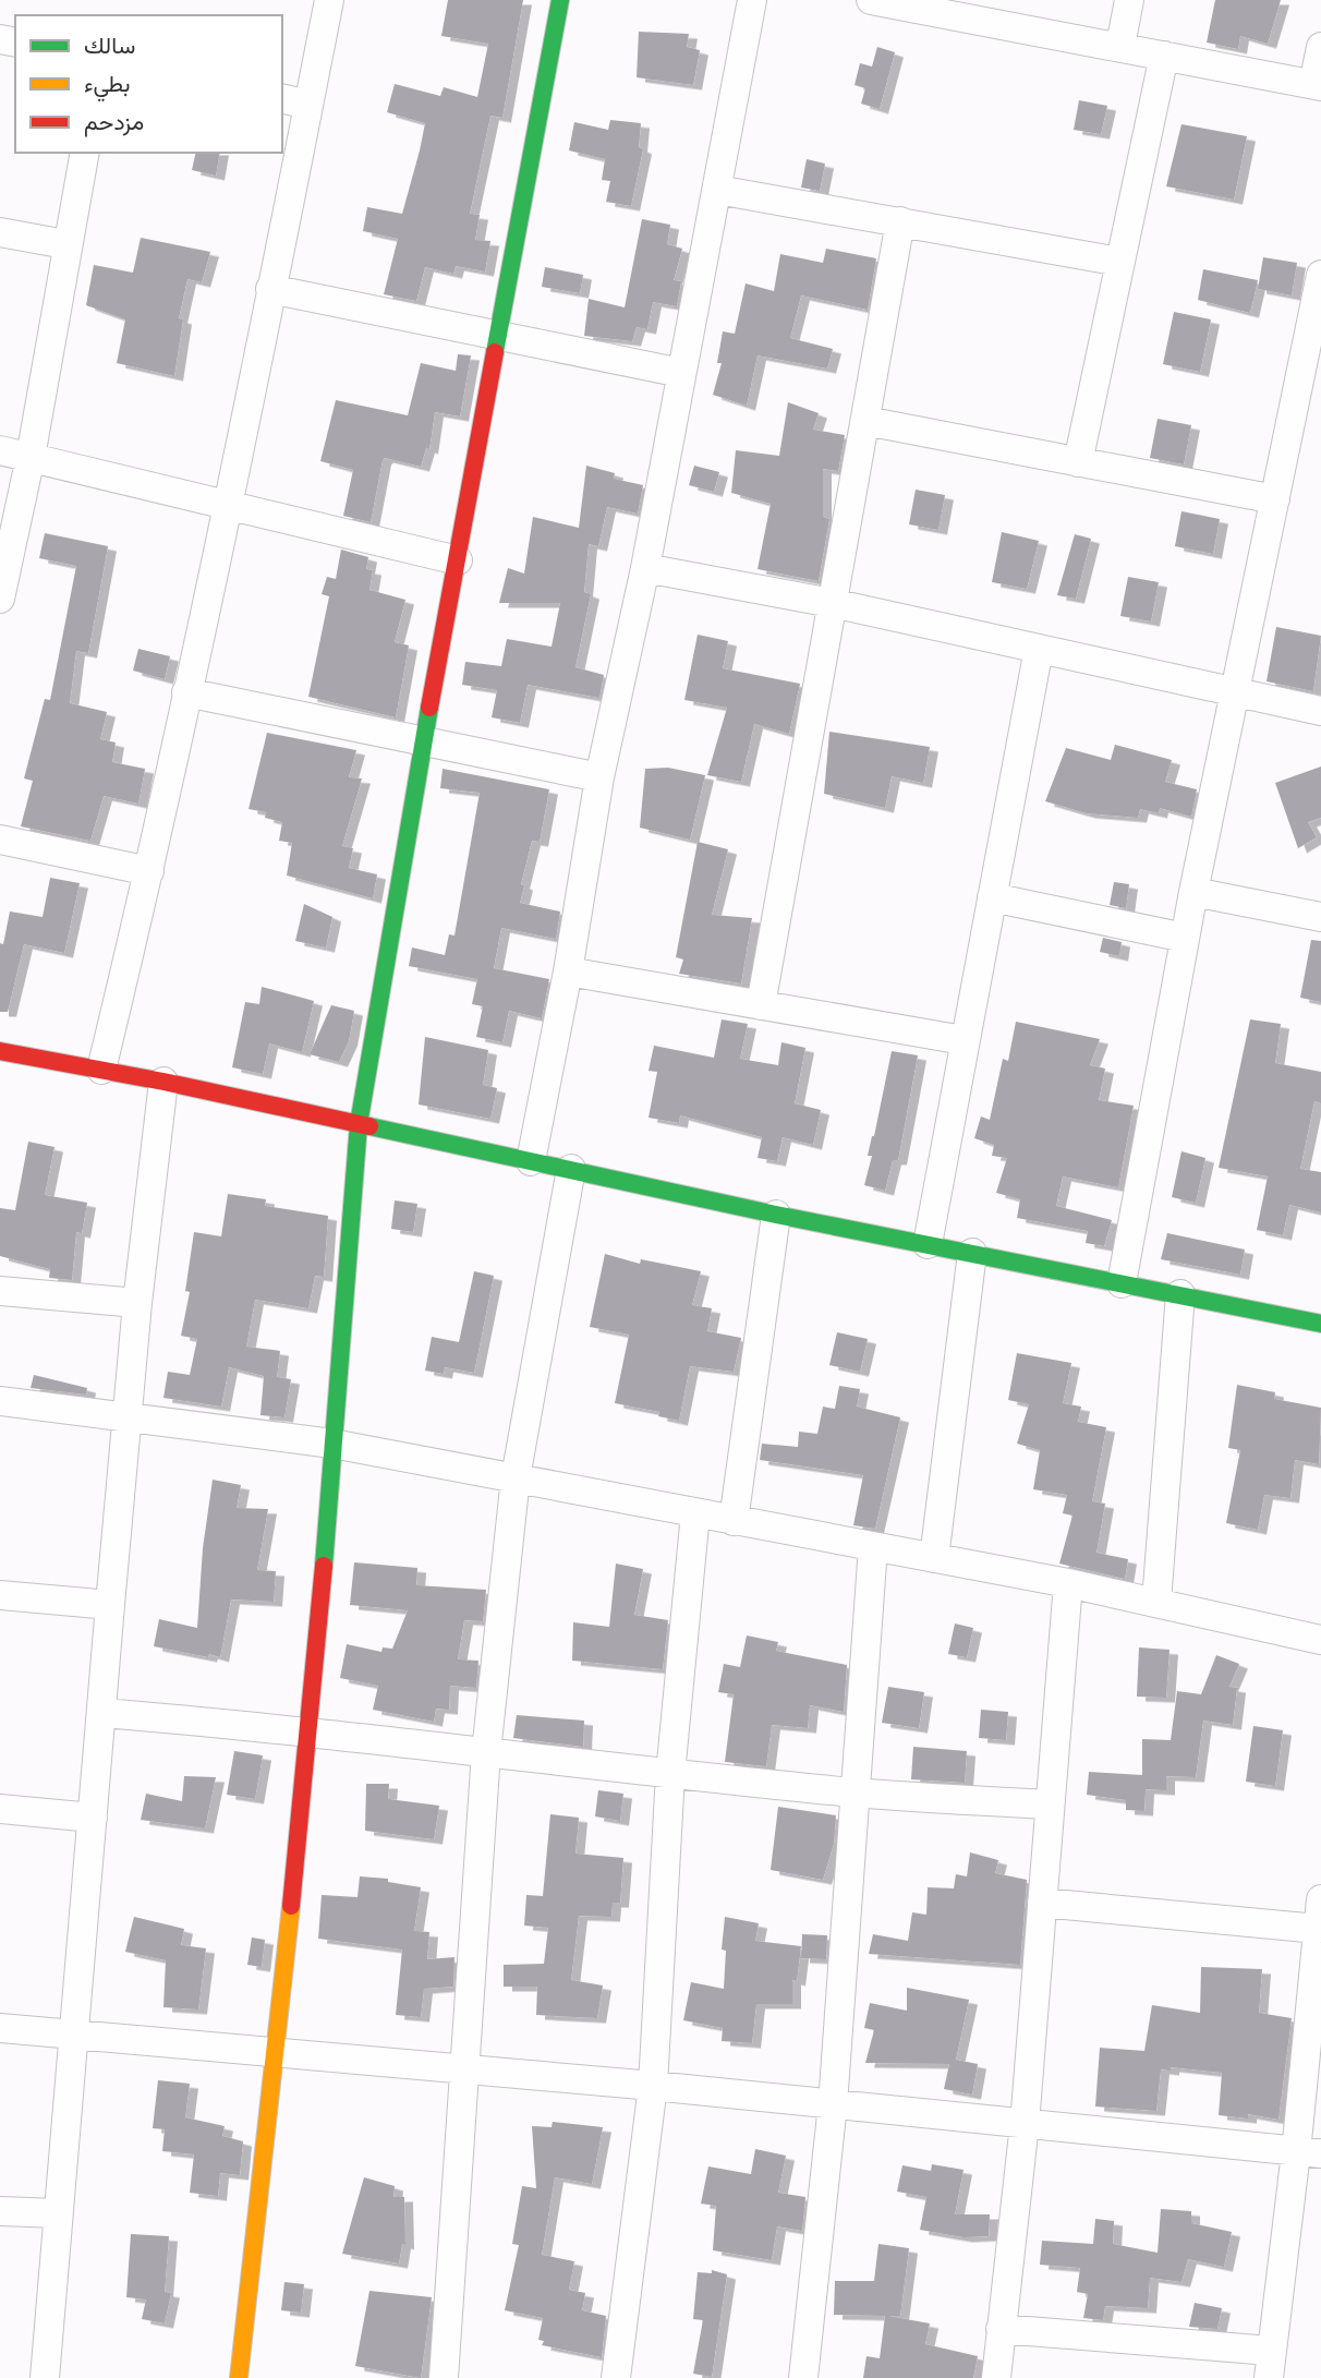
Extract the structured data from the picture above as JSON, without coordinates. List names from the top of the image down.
{
  "legend": ["سالك", "بطيء", "مزدحم"]
}
